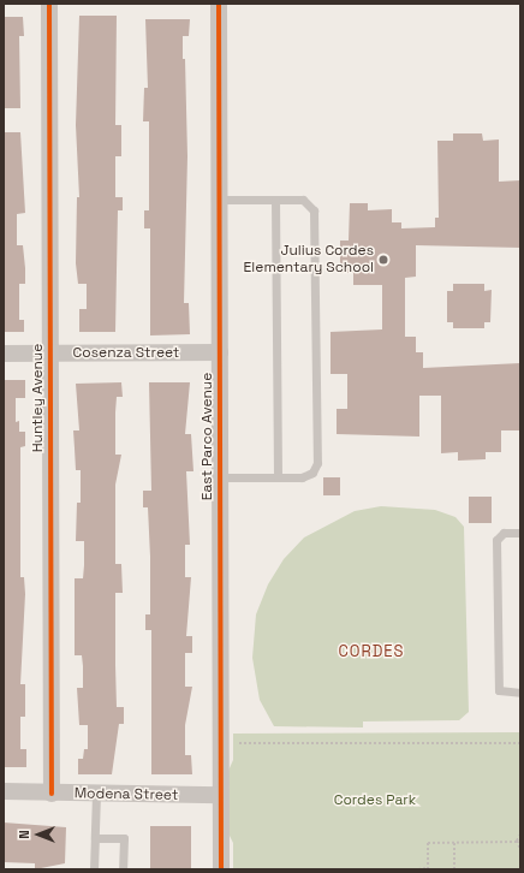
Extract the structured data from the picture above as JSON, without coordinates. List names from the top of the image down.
{
  "streets": {
    "street": [
      "Cosenza Street",
      "Huntley Avenue",
      "East Parco Avenue",
      "Modena Street"
    ]
  },
  "crossings": [
    ["Cosenza Street", "Huntley Avenue"],
    ["Cosenza Street", "East Parco Avenue"],
    ["Huntley Avenue", "Modena Street"],
    ["East Parco Avenue", "Modena Street"]
  ],
  "districts": ["CORDES"],
  "parks": ["Cordes Park"],
  "places": ["Julius Cordes Elementary School"],
  "north": "left"
}
